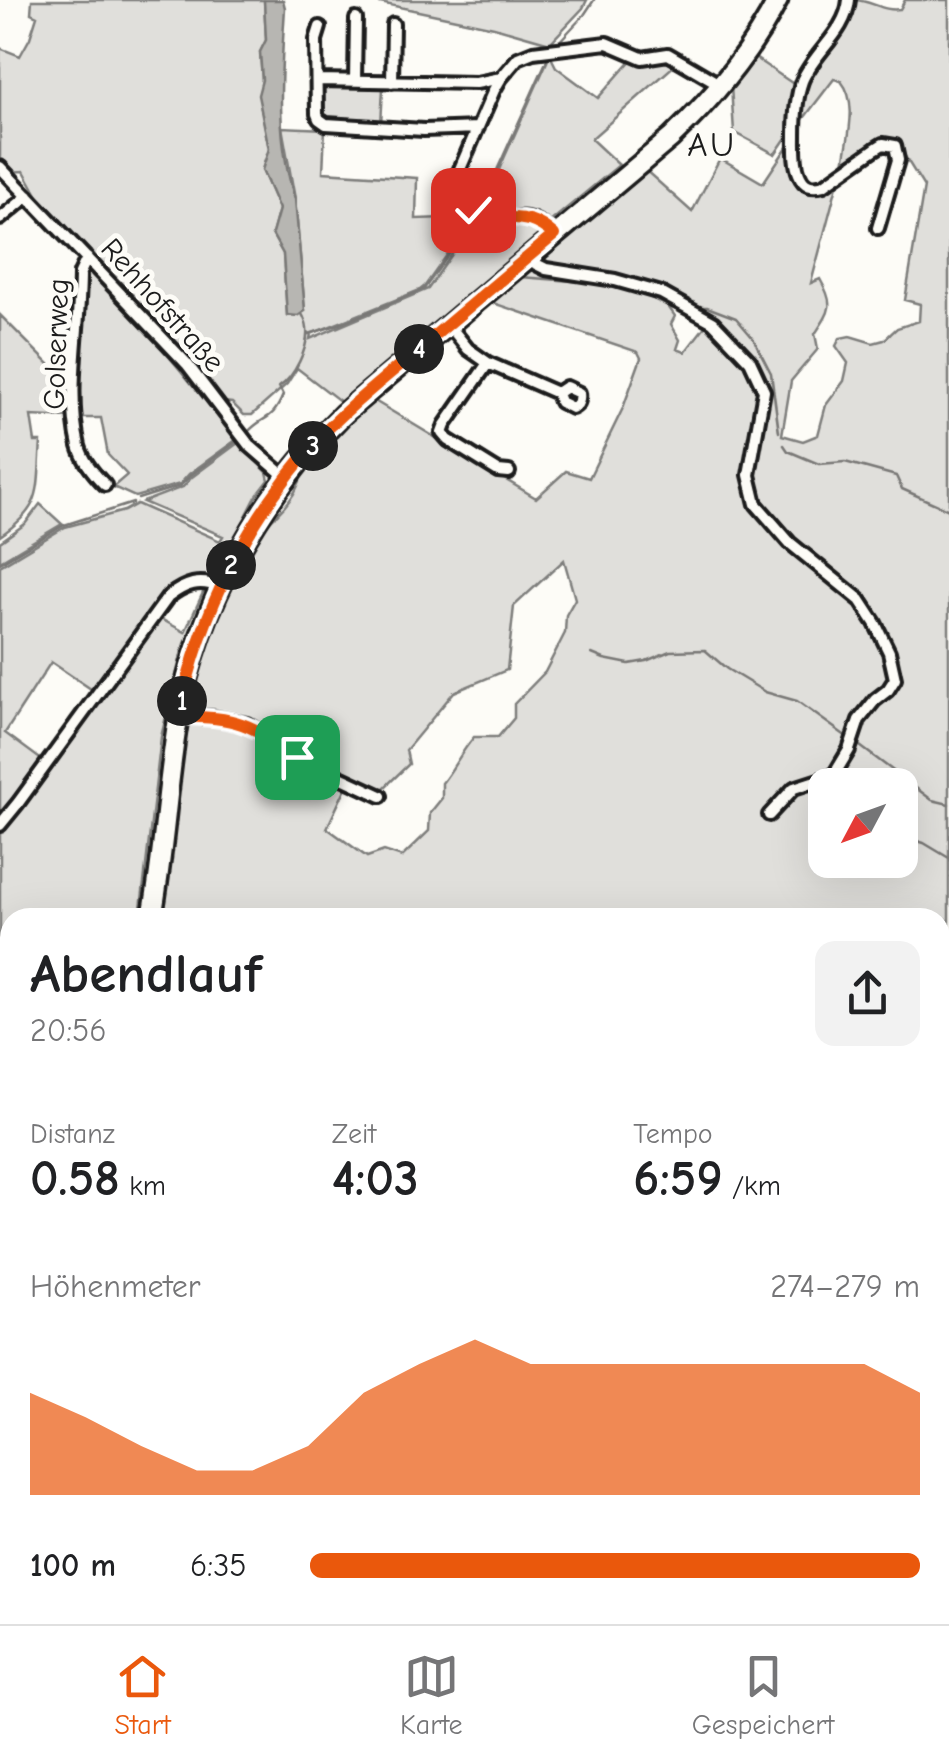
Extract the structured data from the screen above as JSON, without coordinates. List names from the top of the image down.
{
  "streets": {
    "street": ["Rehhofstraße", "Golserweg"]
  },
  "crossings": [
    ["Rehhofstraße", "Golserweg"]
  ],
  "districts": ["AU"],
  "north": "bottom left",
  "page": {
    "pins": [
      "4",
      "3",
      "2",
      "1"
    ],
    "heading": ["Abendlauf", "20:56"],
    "stats": [
      ["Distanz", "0.58 km"],
      ["Zeit", "4:03"],
      ["Tempo", "6:59 /km"]
    ],
    "chart": ["Höhenmeter", "274–279 m"],
    "list": [
      {
        "name": "100 m",
        "note": "6:35"
      }
    ],
    "tabs": ["Start", "Karte", "Gespeichert"]
  }
}
